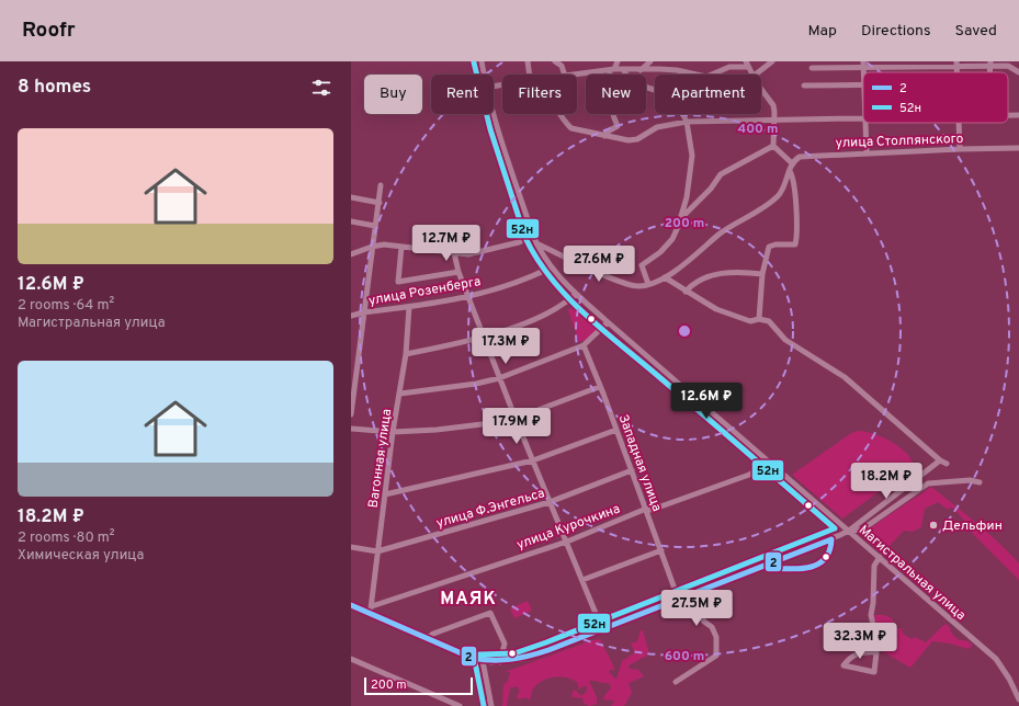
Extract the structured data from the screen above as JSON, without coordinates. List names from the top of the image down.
{
  "streets": {
    "street": [
      "улица Столпянского",
      "улица Розенберга",
      "Вагонная улица",
      "Западная улица",
      "улица Ф.Энгельса",
      "улица Курочкина",
      "Магистральная улица"
    ]
  },
  "crossings": [
    ["улица Розенберга", "Вагонная улица"],
    ["улица Розенберга", "Магистральная улица"],
    ["Вагонная улица", "улица Ф.Энгельса"],
    ["Вагонная улица", "улица Курочкина"],
    ["Западная улица", "улица Ф.Энгельса"],
    ["Западная улица", "улица Курочкина"],
    ["улица Курочкина", "Магистральная улица"]
  ],
  "districts": ["МАЯК"],
  "places": ["Дельфин"],
  "lines": ["transit line 52н", "transit line 2"],
  "legend": ["2", "52н"],
  "scale_bar": "200 m",
  "page": {
    "header": "Roofr",
    "nav": ["Map", "Directions", "Saved"],
    "heading": "8 homes",
    "chip": [
      "Buy",
      "Rent",
      "Filters",
      "New",
      "Apartment"
    ],
    "list": [
      {
        "name": "12.6M ₽",
        "note": "2 rooms · 64 m² · Магистральная улица"
      },
      {
        "name": "18.2M ₽",
        "note": "2 rooms · 80 m² · Химическая улица"
      }
    ],
    "price": [
      "12.7M ₽",
      "27.6M ₽",
      "17.3M ₽",
      "12.6M ₽",
      "17.9M ₽",
      "18.2M ₽",
      "27.5M ₽",
      "32.3M ₽"
    ],
    "scale": "200 m"
  },
  "rings": ["400 m", "200 m", "600 m"]
}
